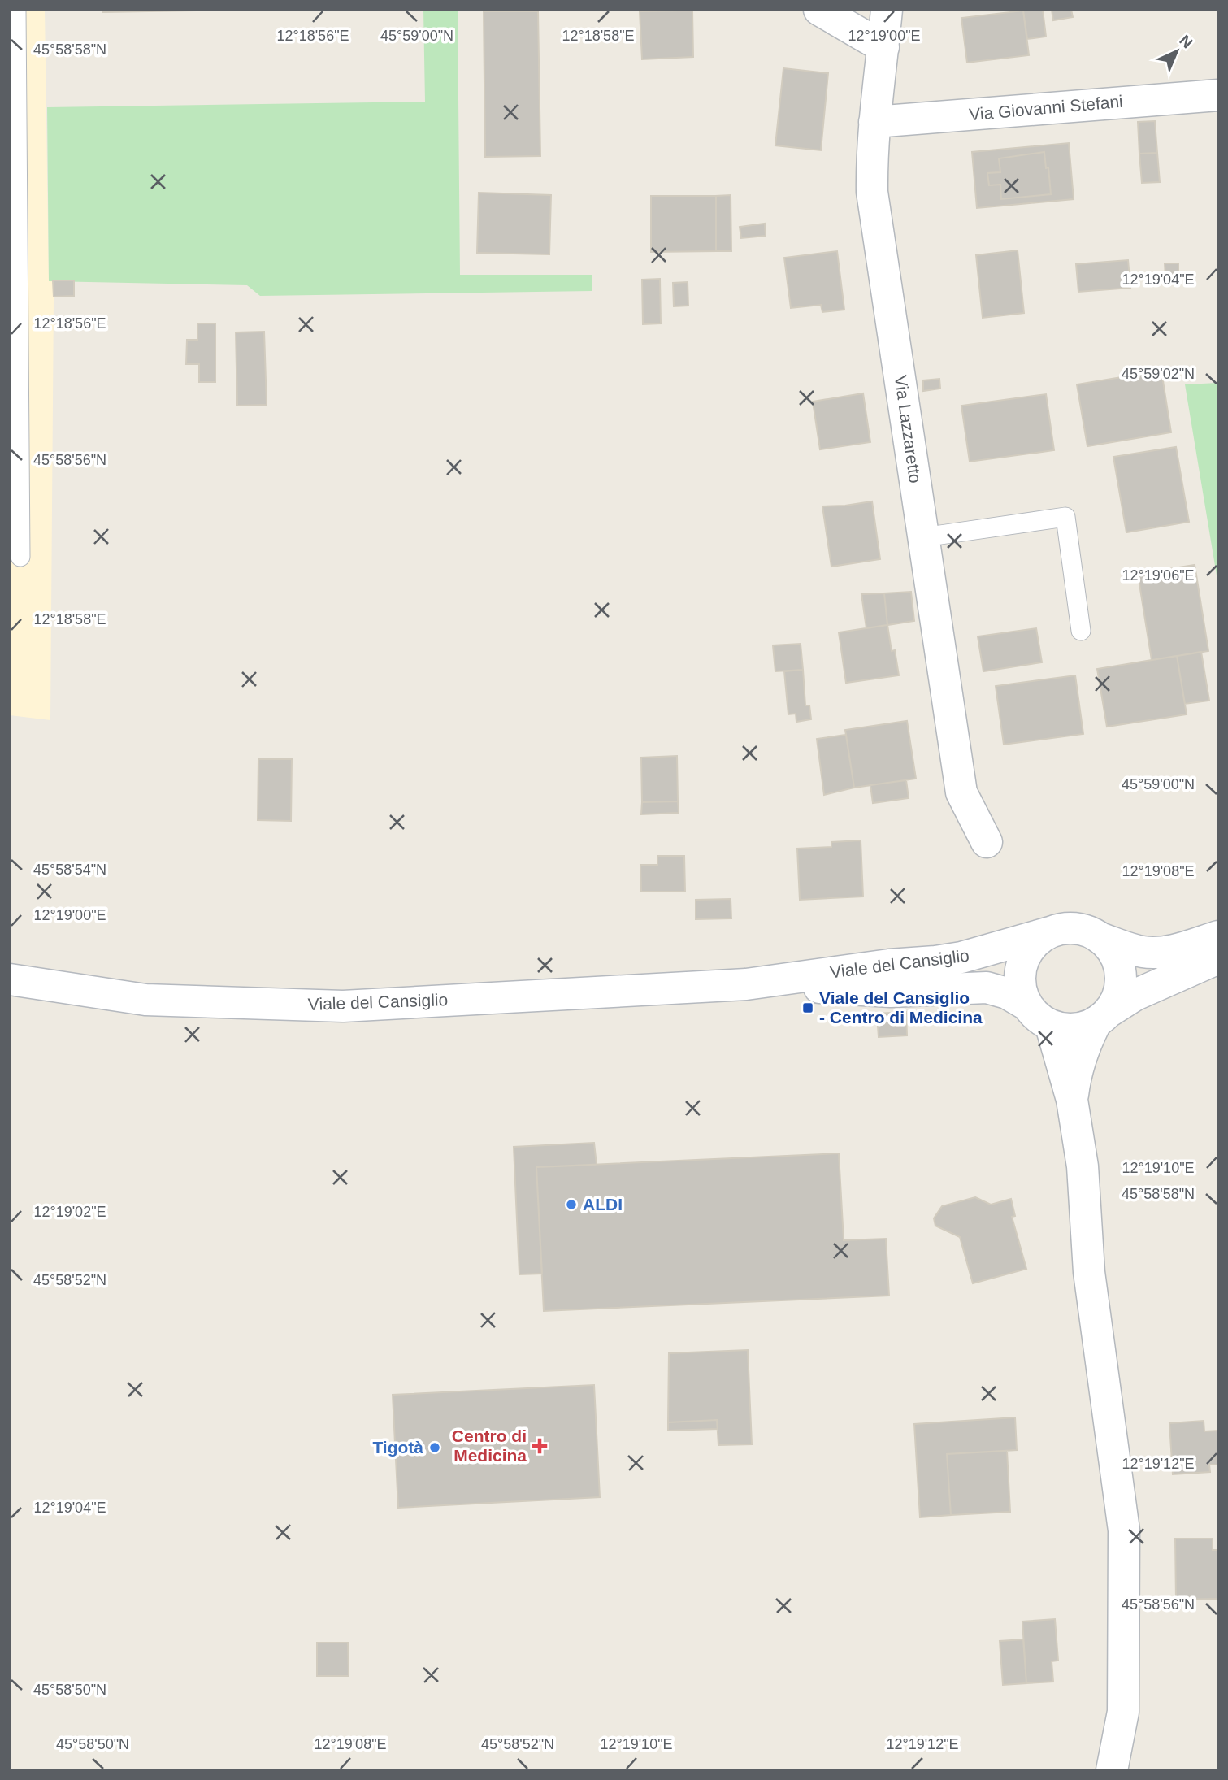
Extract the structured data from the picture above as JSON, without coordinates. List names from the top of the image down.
{
  "streets": {
    "street": ["Via Giovanni Stefani", "Via Lazzaretto", "Viale del Cansiglio"]
  },
  "crossings": [
    ["Via Giovanni Stefani", "Via Lazzaretto"]
  ],
  "places": {
    "transit": ["Viale del Cansiglio - Centro di Medicina"],
    "other": ["ALDI", "Tigotà"],
    "health": ["Centro di Medicina"]
  },
  "north": "top right",
  "coordinates": [
    "45°59'00\"N",
    "12°18'56\"E",
    "12°18'58\"E",
    "12°19'00\"E",
    "45°58'58\"N",
    "12°19'04\"E",
    "45°59'02\"N",
    "45°58'56\"N",
    "12°19'06\"E",
    "45°58'54\"N",
    "12°19'08\"E",
    "12°19'10\"E",
    "12°19'02\"E",
    "45°58'52\"N",
    "12°19'12\"E",
    "45°58'50\"N"
  ]
}
